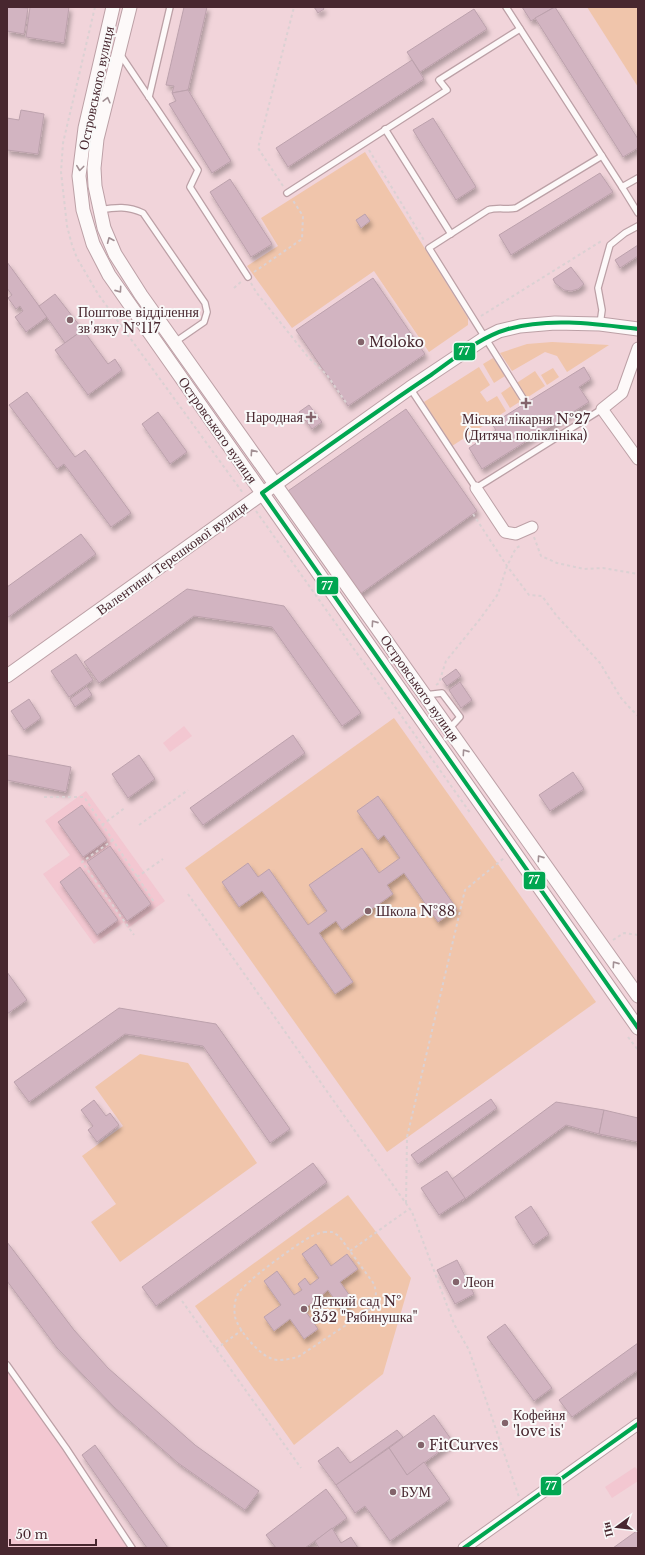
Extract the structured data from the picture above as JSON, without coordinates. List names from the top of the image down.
{
  "streets": {
    "street": ["Островського вулиця", "Валентини Терешкової вулиця"]
  },
  "crossings": [
    ["Островського вулиця", "Валентини Терешкової вулиця"]
  ],
  "places": {
    "other": [
      "Поштове відділення зв'язку №117",
      "Moloko",
      "Школа №88",
      "Леон",
      "Деткий сад № 352 \"Рябинушка\"",
      "Кофейня 'love is'",
      "FitCurves",
      "БУМ"
    ],
    "health": ["Міська лікарня №27 (Дитяча поліклініка)", "Народная"]
  },
  "lines": ["transit line 77"],
  "scale_bar": "50 m",
  "north": "left"
}
